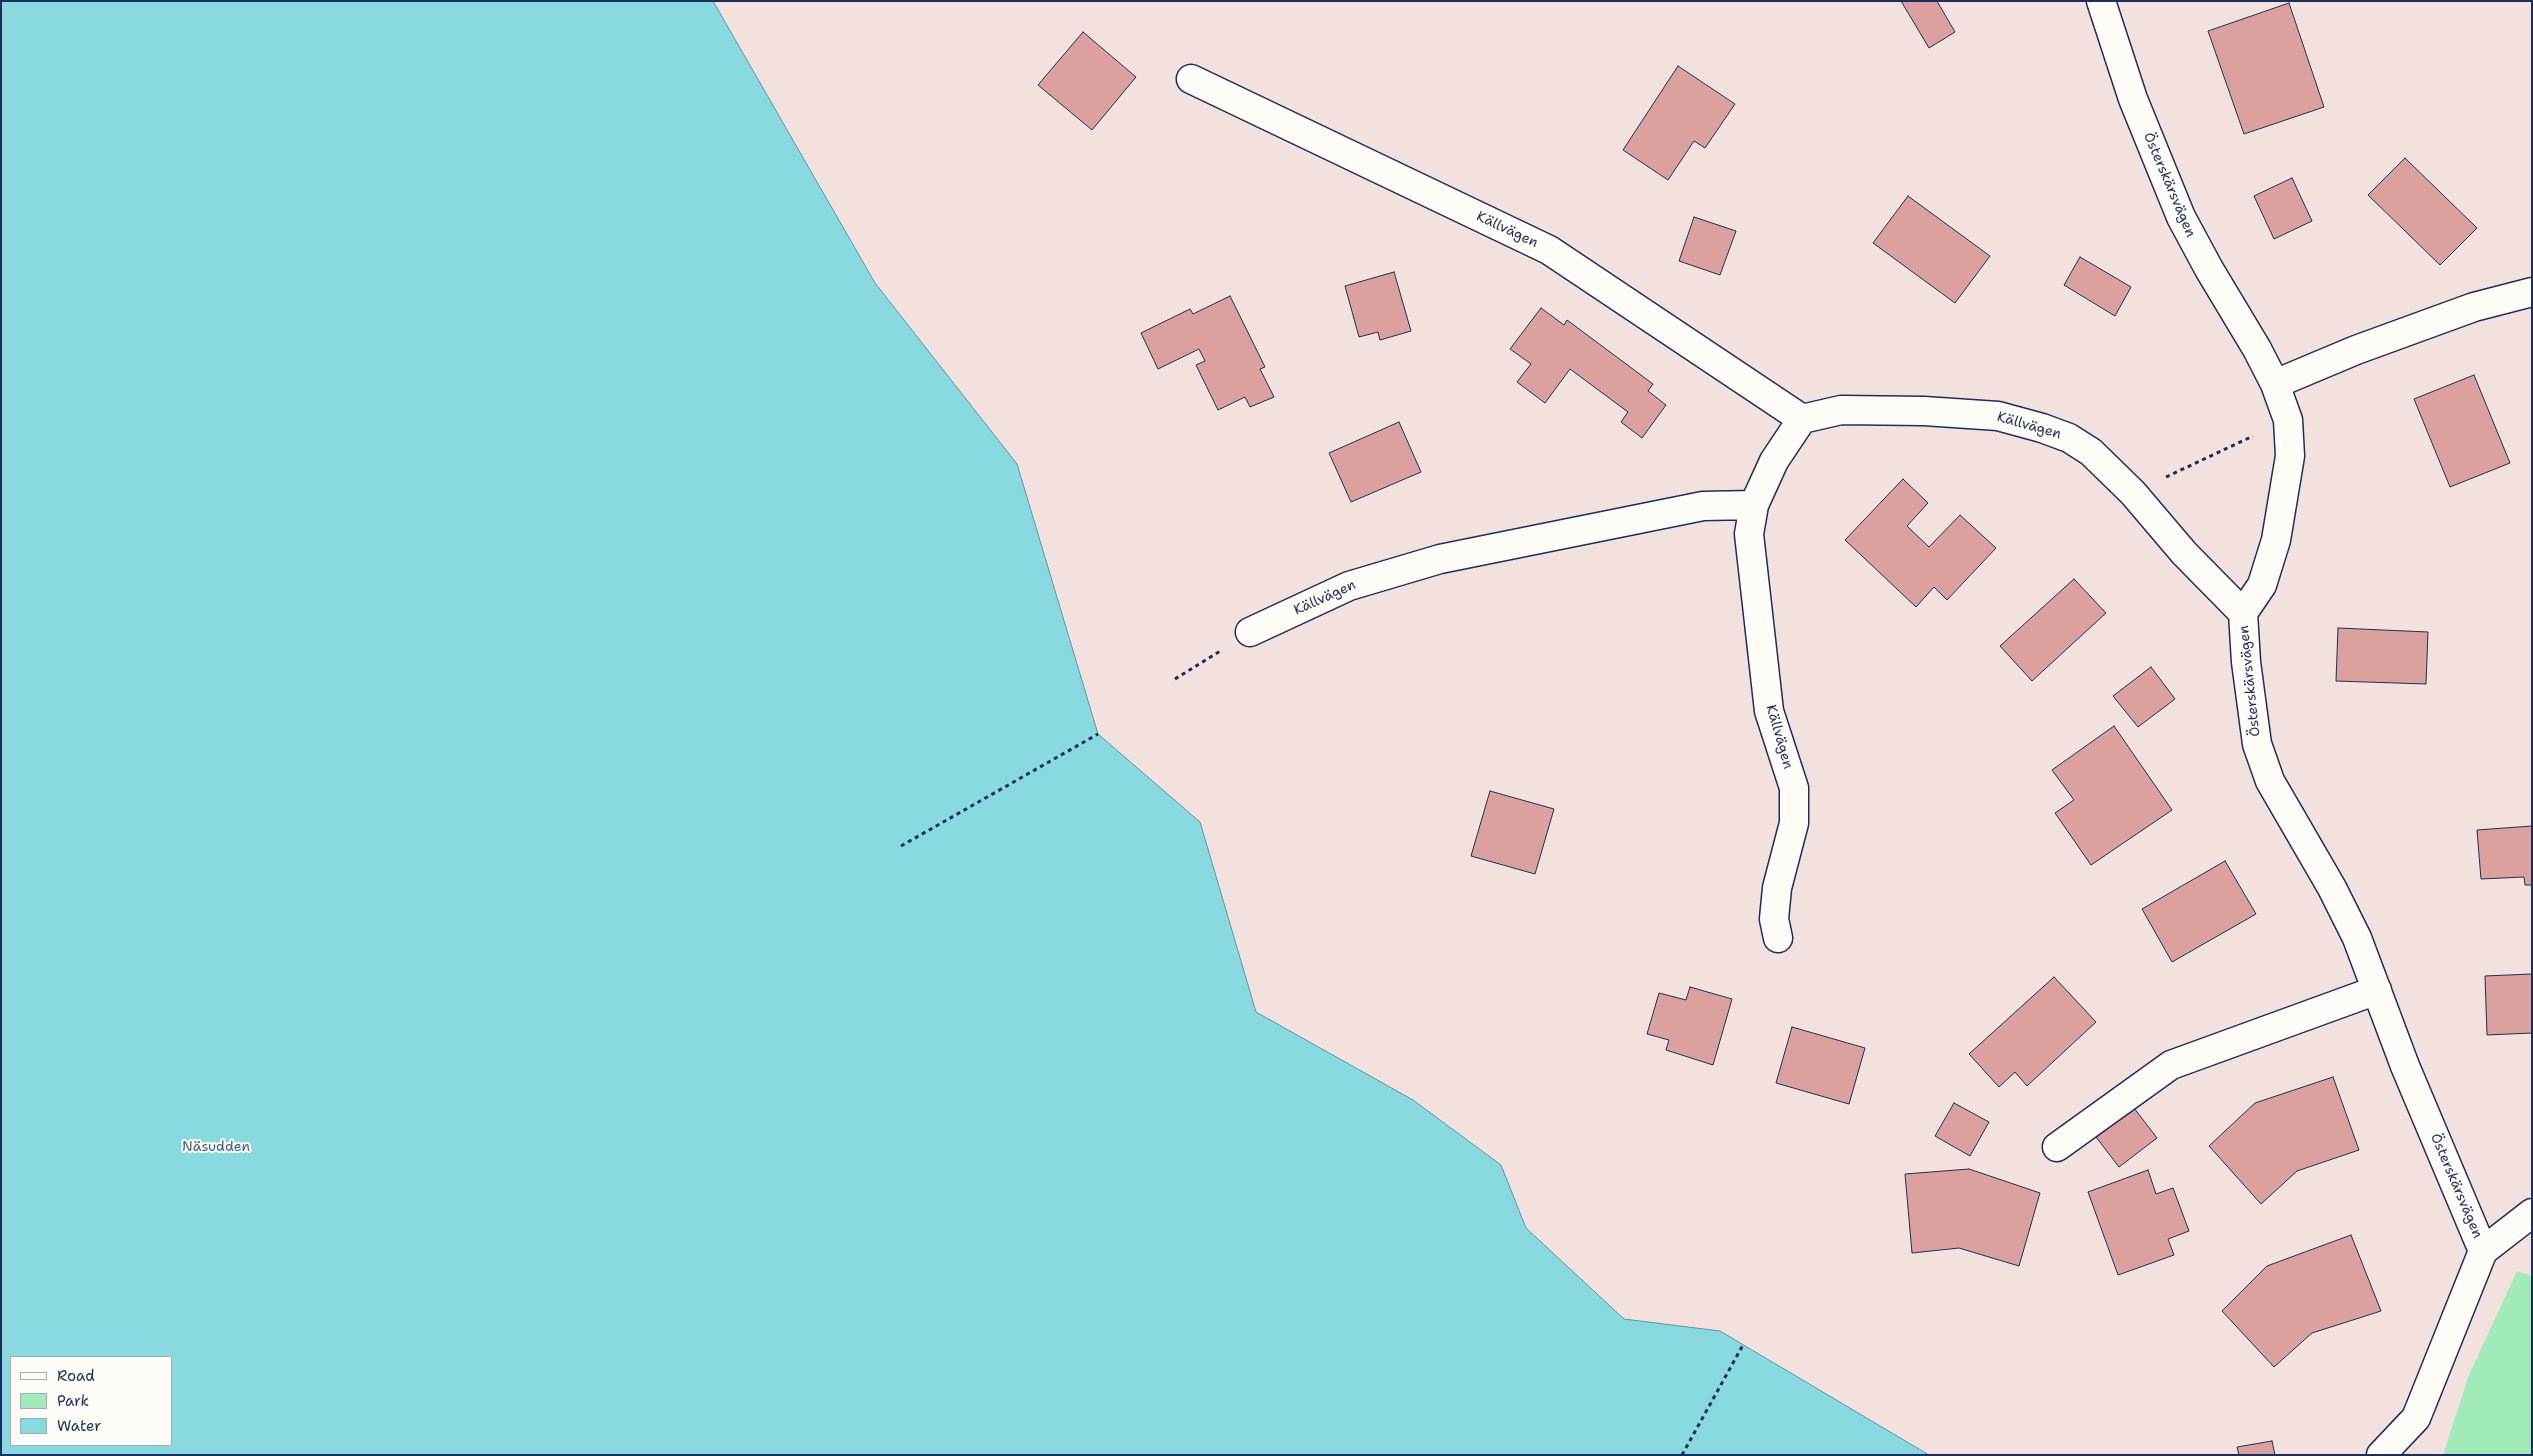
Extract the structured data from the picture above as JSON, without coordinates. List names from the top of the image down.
{
  "streets": {
    "street": ["Österskärsvägen", "Källvägen"]
  },
  "crossings": [
    ["Österskärsvägen", "Källvägen"]
  ],
  "parks": ["Näsudden"],
  "legend": ["Road", "Park", "Water"]
}
